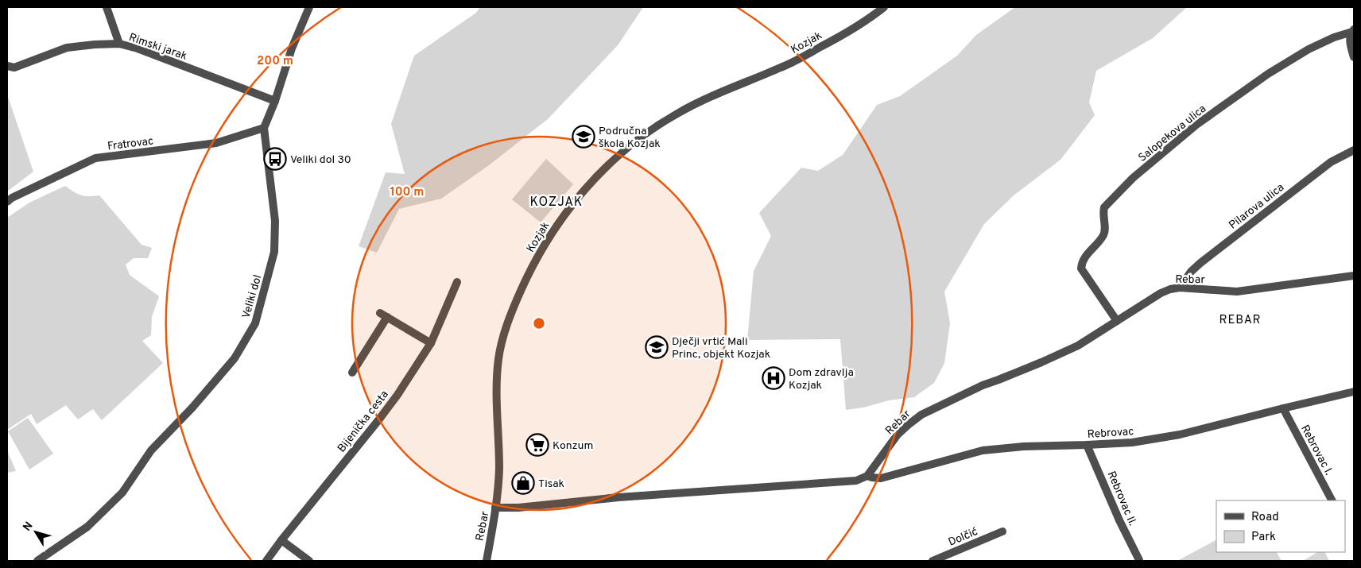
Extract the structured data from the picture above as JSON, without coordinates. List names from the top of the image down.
{
  "streets": {
    "street": [
      "Kozjak",
      "Rimski jarak",
      "Salopekova ulica",
      "Fratrovac",
      "Pilarova ulica",
      "Rebar",
      "Veliki dol",
      "Bijenička cesta",
      "Rebrovac",
      "Rebrovac I.",
      "Rebrovac II.",
      "Dolčić"
    ]
  },
  "crossings": [
    ["Kozjak", "Rebar"],
    ["Rimski jarak", "Veliki dol"],
    ["Salopekova ulica", "Rebar"],
    ["Fratrovac", "Veliki dol"],
    ["Pilarova ulica", "Rebar"],
    ["Rebar", "Rebrovac"],
    ["Rebrovac", "Rebrovac I."],
    ["Rebrovac", "Rebrovac II."]
  ],
  "districts": ["KOZJAK", "REBAR"],
  "places": {
    "school or university": ["Područna škola Kozjak", "Dječji vrtić Mali Princ, objekt Kozjak"],
    "bus stop": ["Veliki dol 30"],
    "hospital": ["Dom zdravlja Kozjak"],
    "supermarket": ["Konzum"],
    "shop": ["Tisak"]
  },
  "legend": ["Road", "Park"],
  "north": "top left",
  "rings": ["200 m", "100 m"]
}
